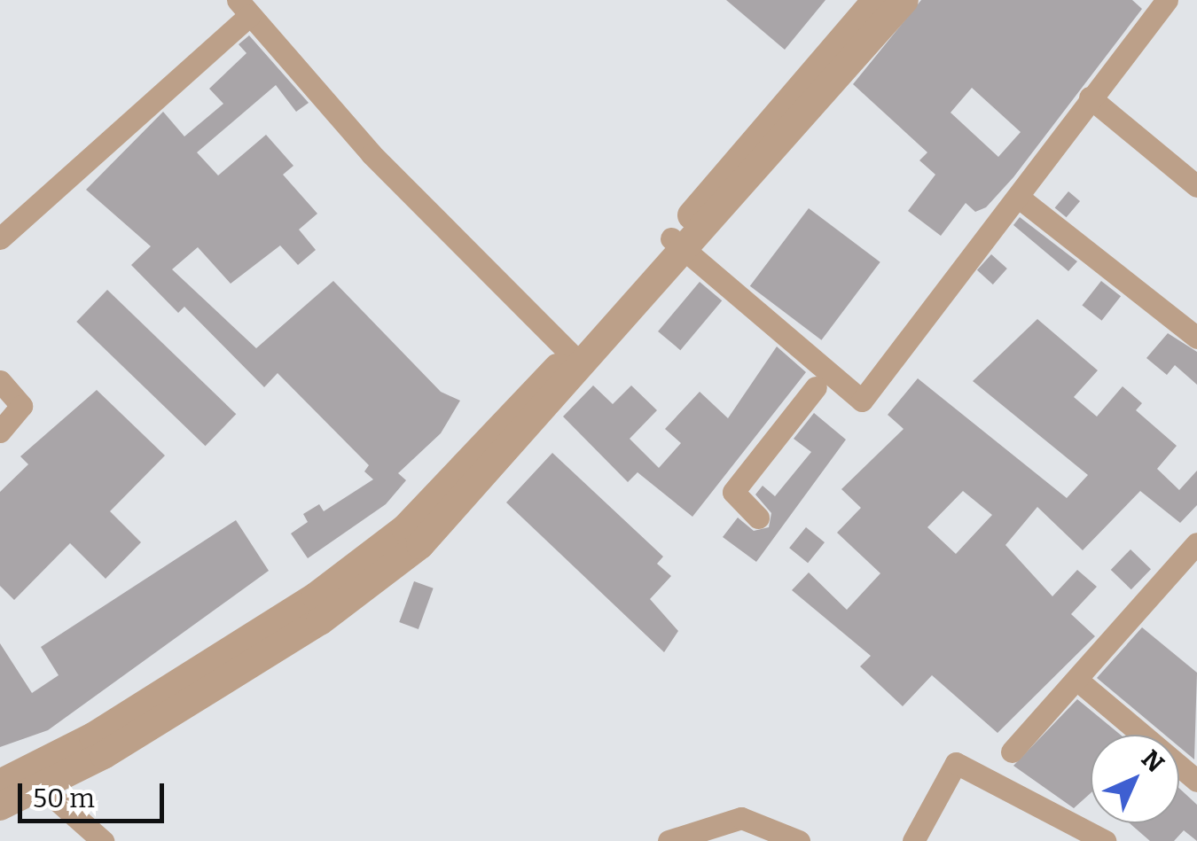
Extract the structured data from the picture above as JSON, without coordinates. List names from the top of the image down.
{
  "scale_bar": "50 m",
  "north": "top right"
}
